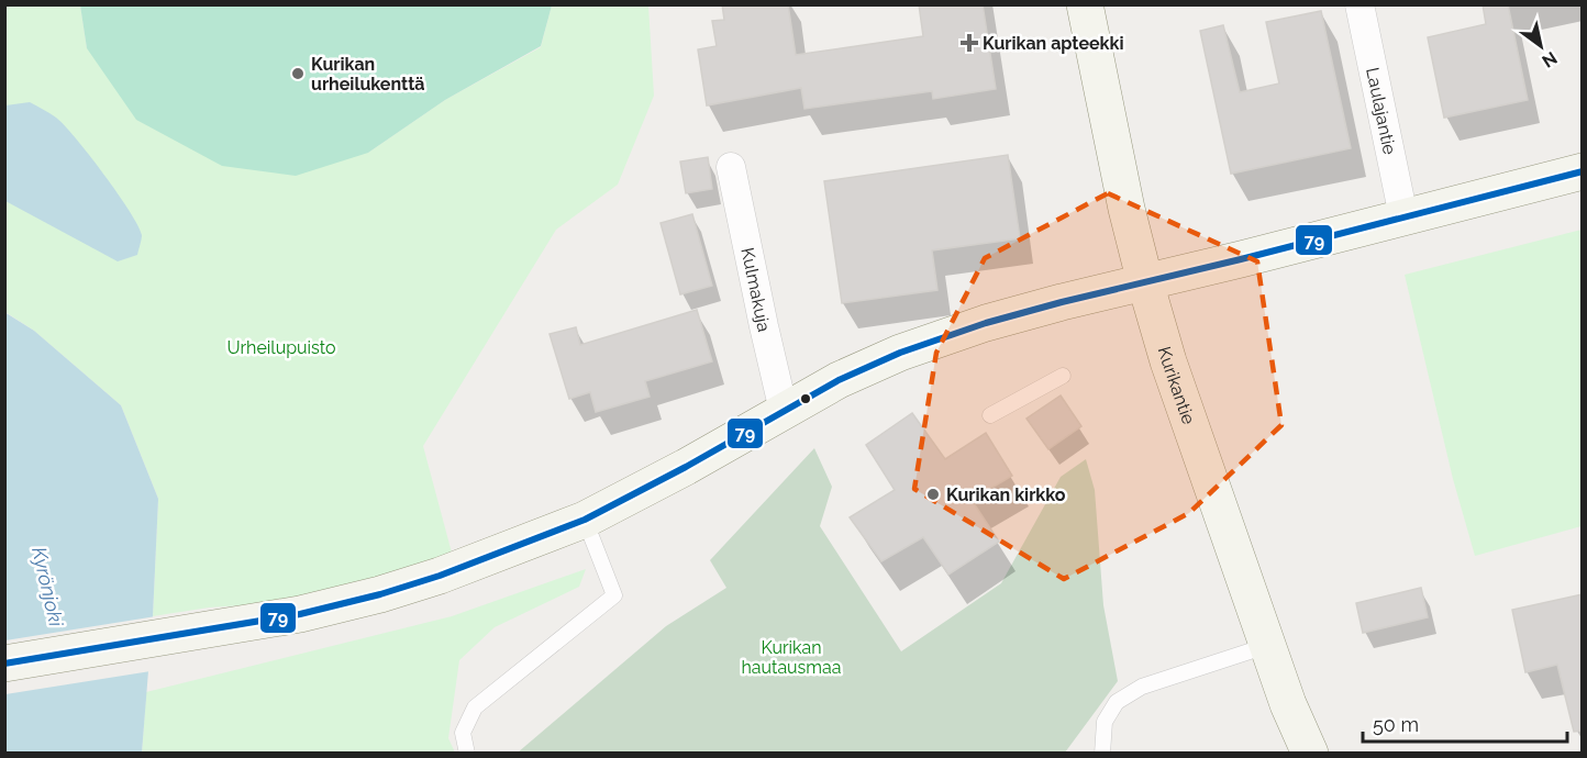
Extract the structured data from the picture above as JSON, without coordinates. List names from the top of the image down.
{
  "streets": {
    "main road": ["Kurikantie"],
    "street": ["Laulajantie", "Kulmakuja"]
  },
  "water": ["Kyrönjoki"],
  "parks": ["Urheilupuisto", "Kurikan hautausmaa"],
  "places": {
    "health": ["Kurikan apteekki"],
    "other": ["Kurikan urheilukenttä", "Kurikan kirkko"]
  },
  "lines": ["transit line 79"],
  "scale_bar": "50 m",
  "north": "bottom right"
}
